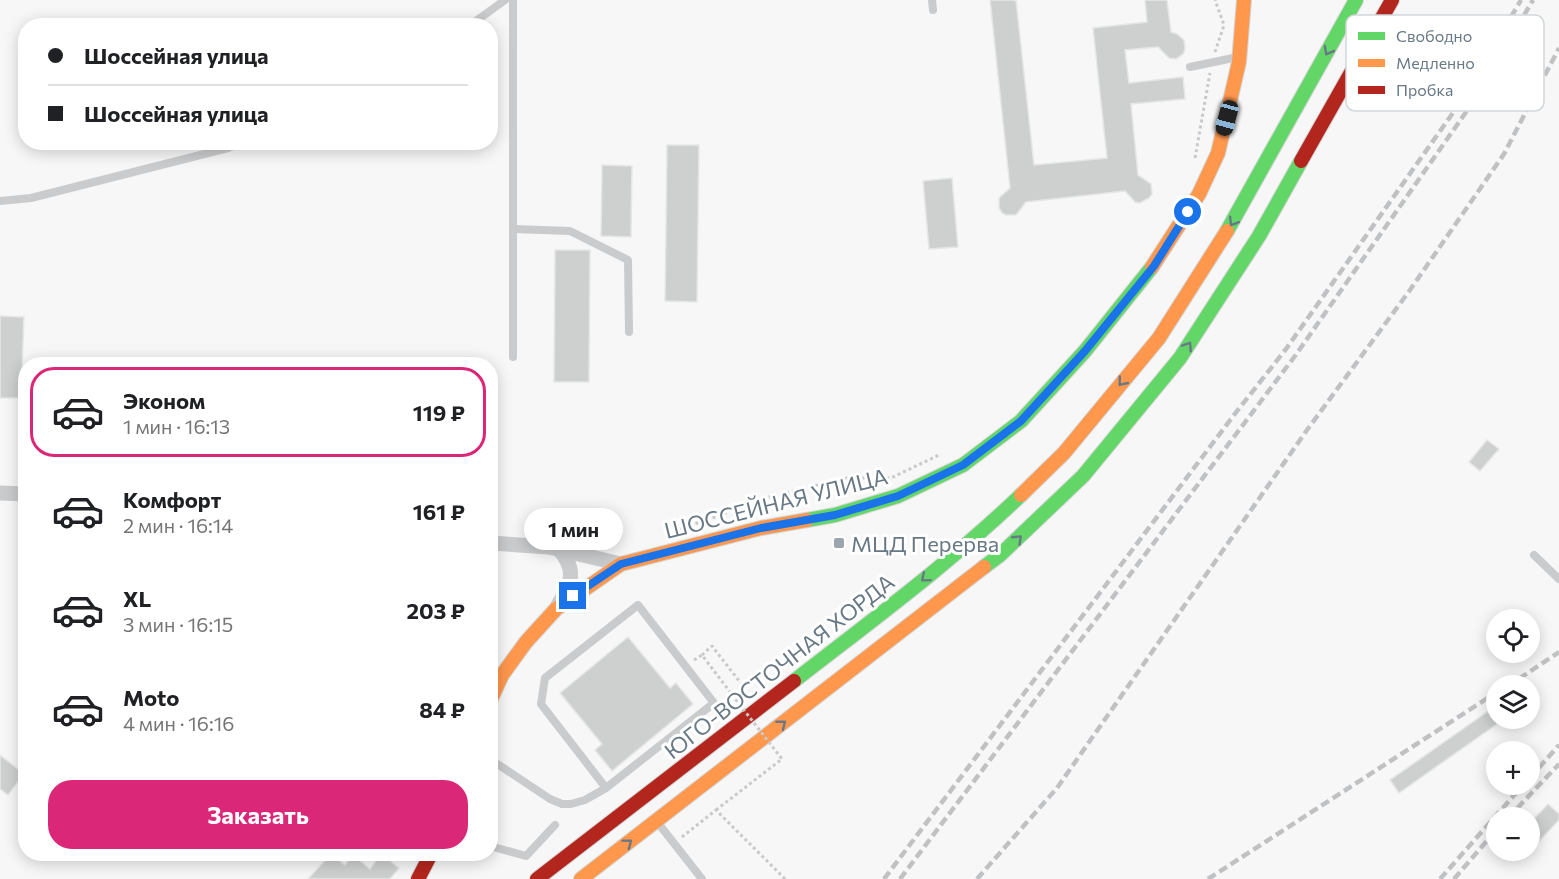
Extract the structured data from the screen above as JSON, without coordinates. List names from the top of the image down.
{
  "streets": {
    "main road": ["ШОССЕЙНАЯ УЛИЦА", "ЮГО-ВОСТОЧНАЯ ХОРДА"]
  },
  "places": {
    "transit": ["МЦД Перерва"]
  },
  "legend": ["Свободно", "Медленно", "Пробка"],
  "page": {
    "banner": ["Шоссейная улица", "Шоссейная улица"],
    "list": [
      {
        "name": "Эконом",
        "note": "1 мин · 16:13",
        "value": "119 ₽"
      },
      {
        "name": "Комфорт",
        "note": "2 мин · 16:14",
        "value": "161 ₽"
      },
      {
        "name": "XL",
        "note": "3 мин · 16:15",
        "value": "203 ₽"
      },
      {
        "name": "Moto",
        "note": "4 мин · 16:16",
        "value": "84 ₽"
      }
    ],
    "bubble": "1 мин",
    "map_buttons": ["+", "−"],
    "buttons": "Заказать"
  }
}
